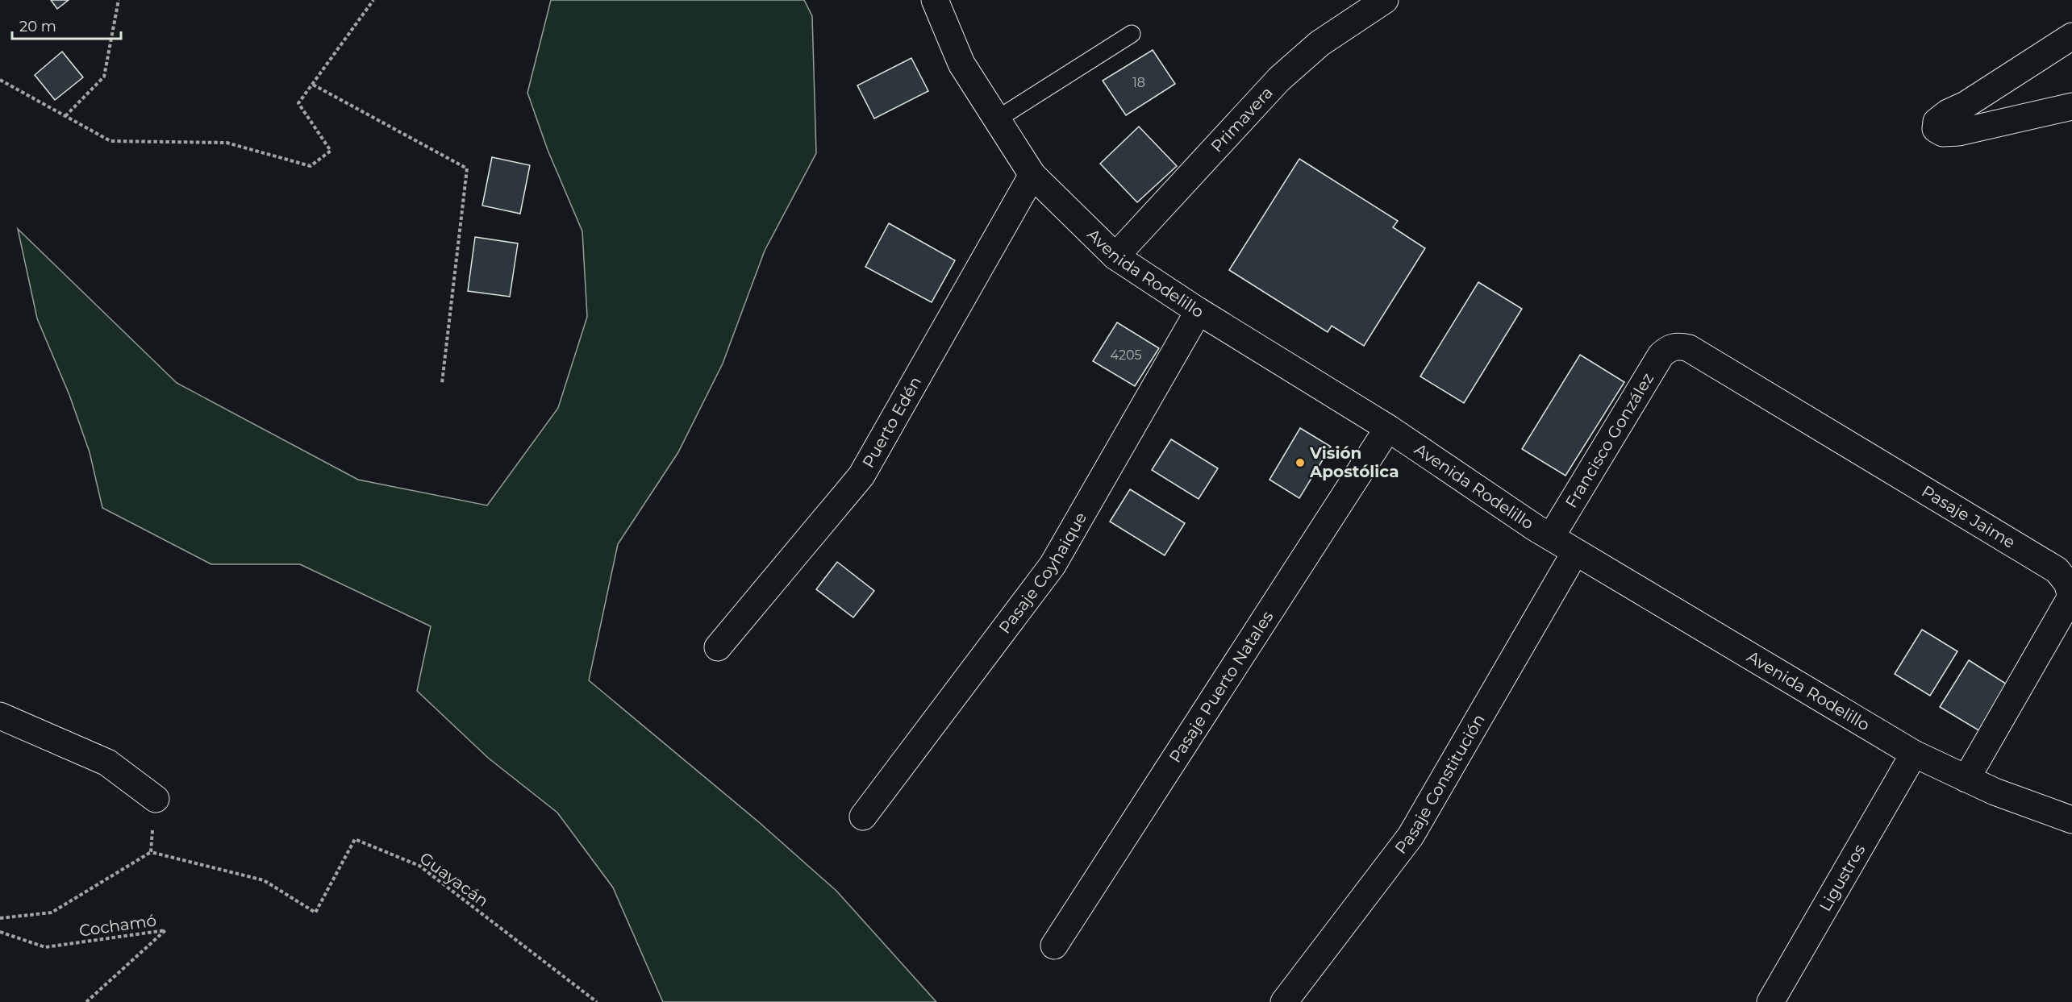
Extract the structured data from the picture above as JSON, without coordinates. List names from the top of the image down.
{
  "streets": {
    "street": [
      "Primavera",
      "Avenida Rodelillo",
      "Puerto Edén",
      "Francisco González",
      "Pasaje Jaime",
      "Pasaje Coyhaique",
      "Pasaje Puerto Natales",
      "Pasaje Constitución",
      "Ligustros"
    ],
    "path": ["Guayacán", "Cochamó"]
  },
  "crossings": [
    ["Primavera", "Avenida Rodelillo"],
    ["Avenida Rodelillo", "Puerto Edén"],
    ["Avenida Rodelillo", "Francisco González"],
    ["Avenida Rodelillo", "Pasaje Jaime"],
    ["Avenida Rodelillo", "Pasaje Coyhaique"],
    ["Avenida Rodelillo", "Pasaje Puerto Natales"],
    ["Avenida Rodelillo", "Pasaje Constitución"],
    ["Avenida Rodelillo", "Ligustros"],
    ["Francisco González", "Pasaje Jaime"],
    ["Guayacán", "Cochamó"]
  ],
  "places": ["Visión Apostólica"],
  "house_numbers": ["18", "4205"],
  "scale_bar": "20 m"
}
